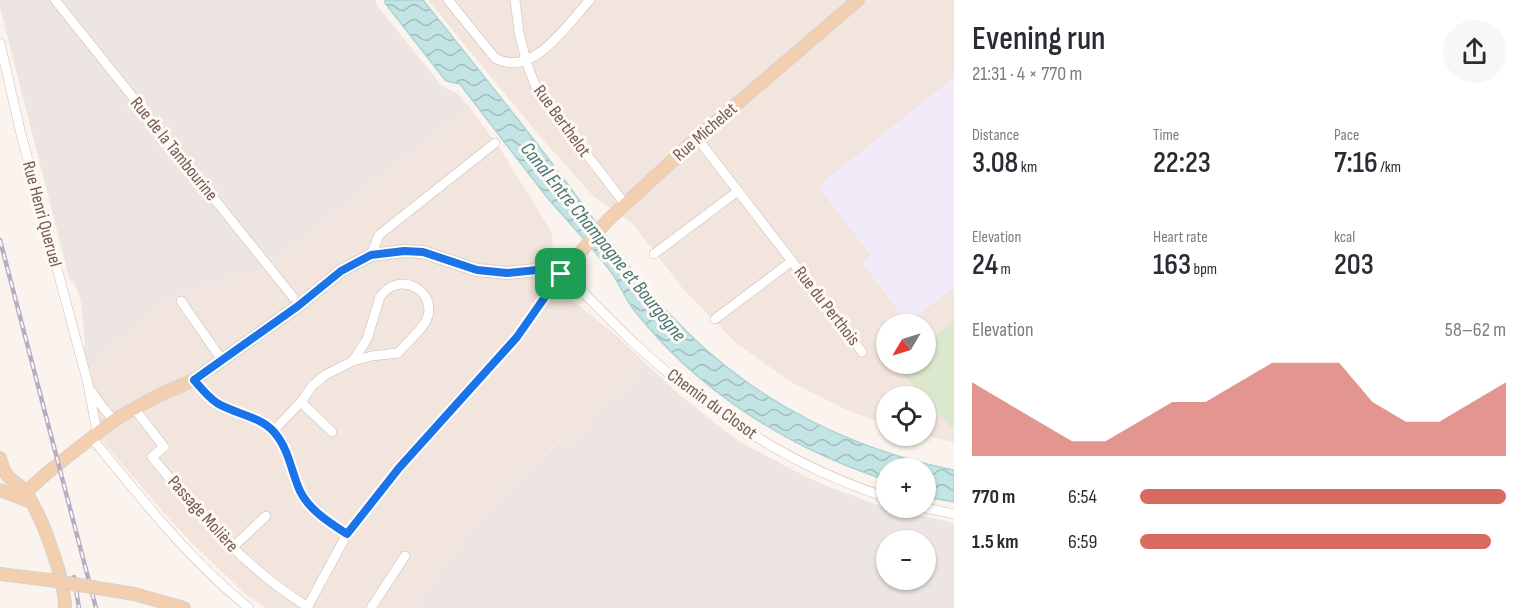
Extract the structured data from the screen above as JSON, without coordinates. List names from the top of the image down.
{
  "streets": {
    "main road": ["Rue Michelet"],
    "street": [
      "Rue Berthelot",
      "Rue de la Tambourine",
      "Rue Henri Queruel",
      "Rue du Perthois",
      "Chemin du Closot",
      "Passage Molière"
    ]
  },
  "crossings": [
    ["Rue Berthelot", "Rue Michelet"],
    ["Rue Michelet", "Rue du Perthois"],
    ["Rue Michelet", "Chemin du Closot"]
  ],
  "water": ["Canal Entre Champagne et Bourgogne"],
  "north": "bottom left",
  "page": {
    "heading": ["Evening run", "21:31 · 4 × 770 m"],
    "stats": [
      ["Distance", "3.08 km"],
      ["Time", "22:23"],
      ["Pace", "7:16 /km"],
      ["Elevation", "24 m"],
      ["Heart rate", "163 bpm"],
      ["kcal", "203"]
    ],
    "chart": ["Elevation", "58–62 m"],
    "map_buttons": ["+", "−"],
    "list": [
      {
        "name": "770 m",
        "note": "6:54"
      },
      {
        "name": "1.5 km",
        "note": "6:59"
      }
    ]
  }
}
